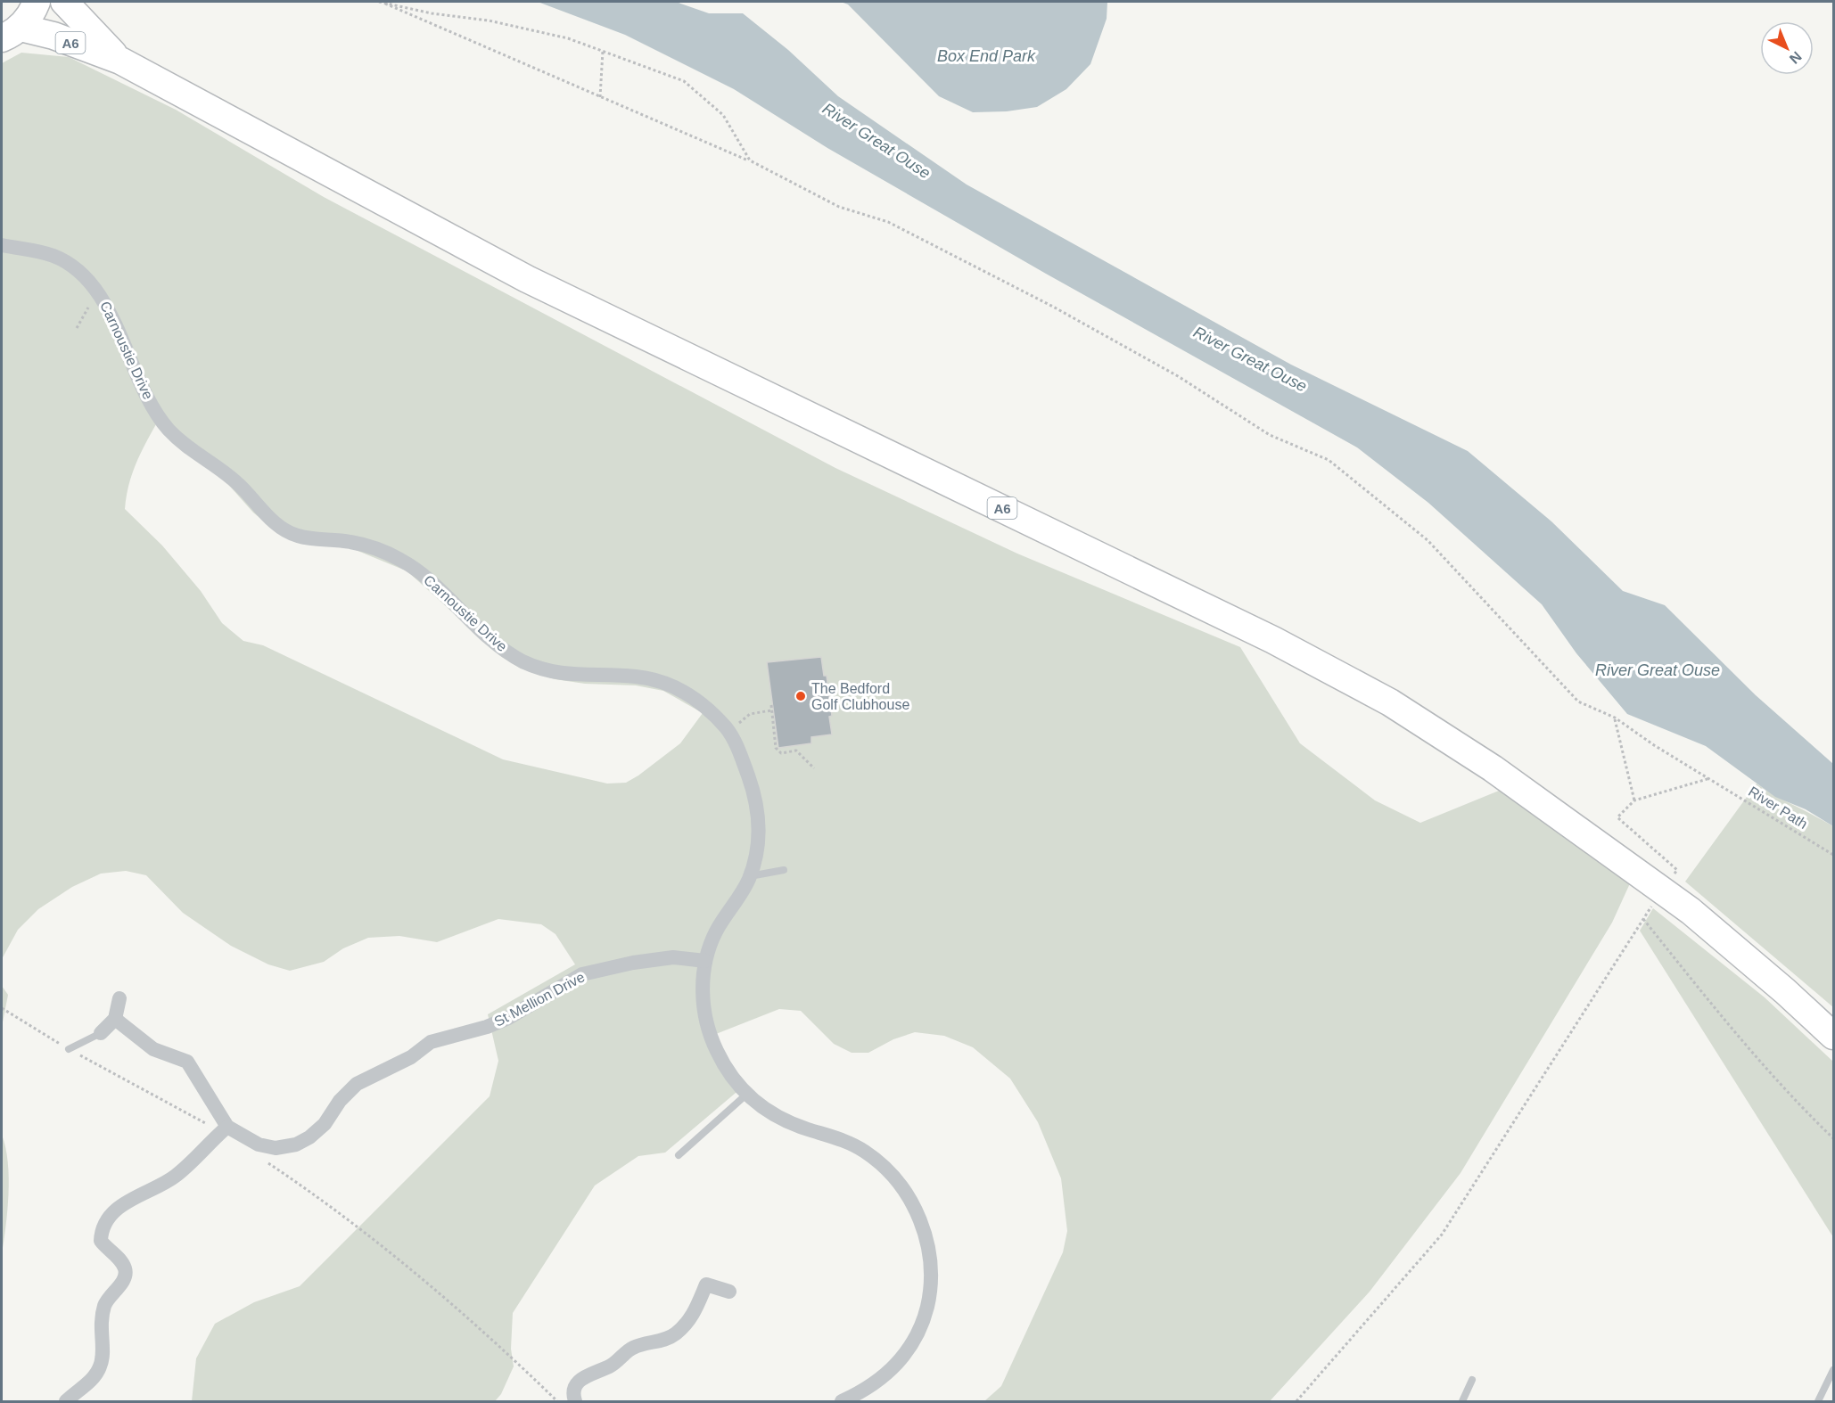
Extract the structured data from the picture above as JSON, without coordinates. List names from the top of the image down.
{
  "streets": {
    "highway": ["A6"],
    "street": ["Carnoustie Drive", "St Mellion Drive"],
    "path": ["River Path"]
  },
  "crossings": [
    ["Carnoustie Drive", "St Mellion Drive"]
  ],
  "water": ["Box End Park", "River Great Ouse"],
  "places": ["The Bedford Golf Clubhouse"],
  "north": "bottom right"
}
